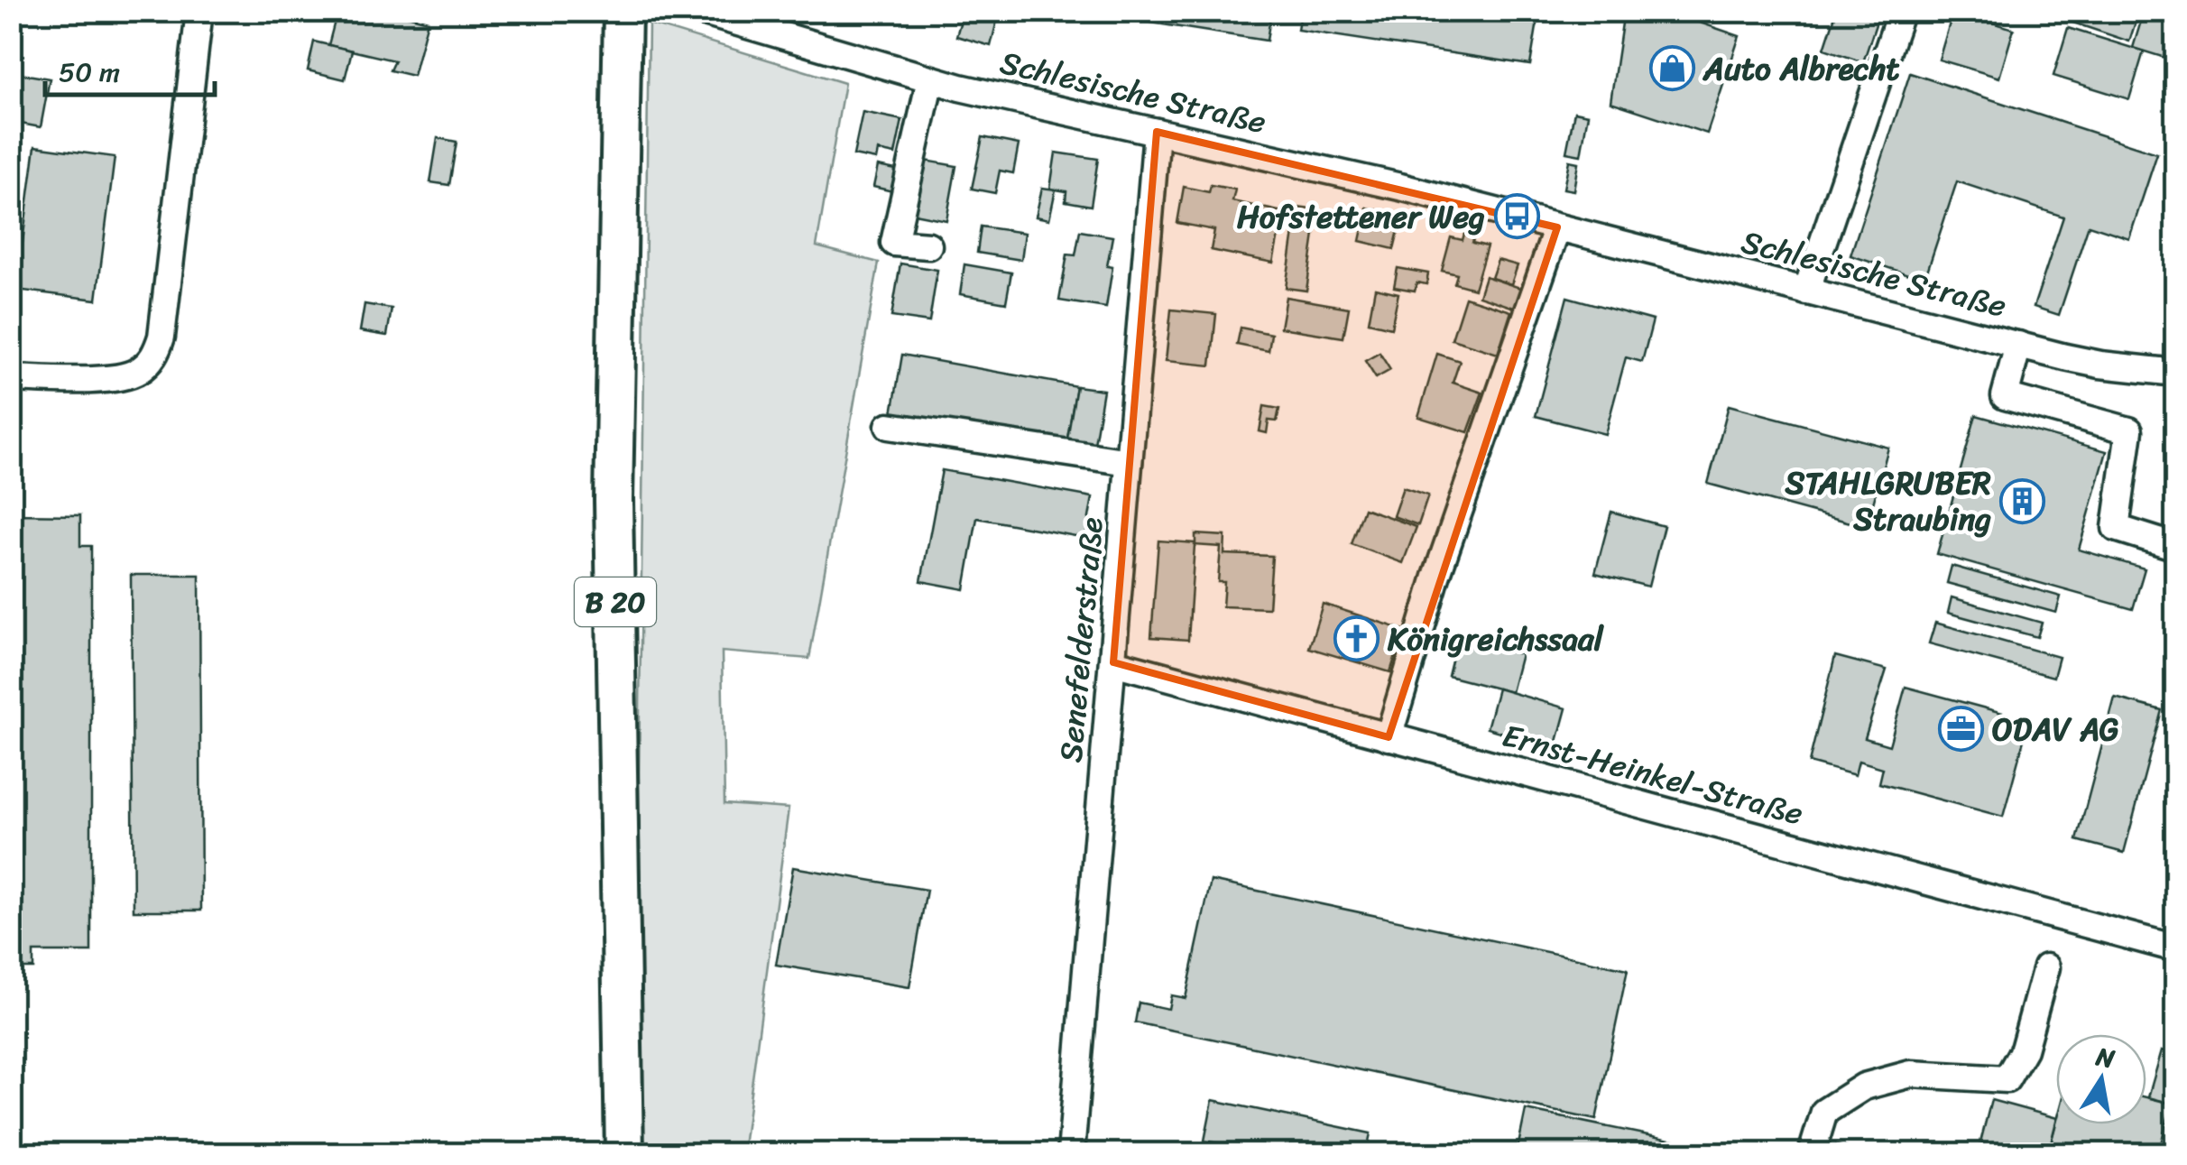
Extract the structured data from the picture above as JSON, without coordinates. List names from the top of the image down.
{
  "streets": {
    "highway": ["B 20"],
    "street": ["Schlesische Straße", "Senefelderstraße", "Ernst-Heinkel-Straße"]
  },
  "crossings": [
    ["Schlesische Straße", "Senefelderstraße"],
    ["Senefelderstraße", "Ernst-Heinkel-Straße"]
  ],
  "places": {
    "shop": ["Auto Albrecht"],
    "bus stop": ["Hofstettener Weg"],
    "building": ["STAHLGRUBER Straubing"],
    "church": ["Königreichssaal"],
    "office": ["ODAV AG"]
  },
  "scale_bar": "50 m",
  "north": "top"
}
